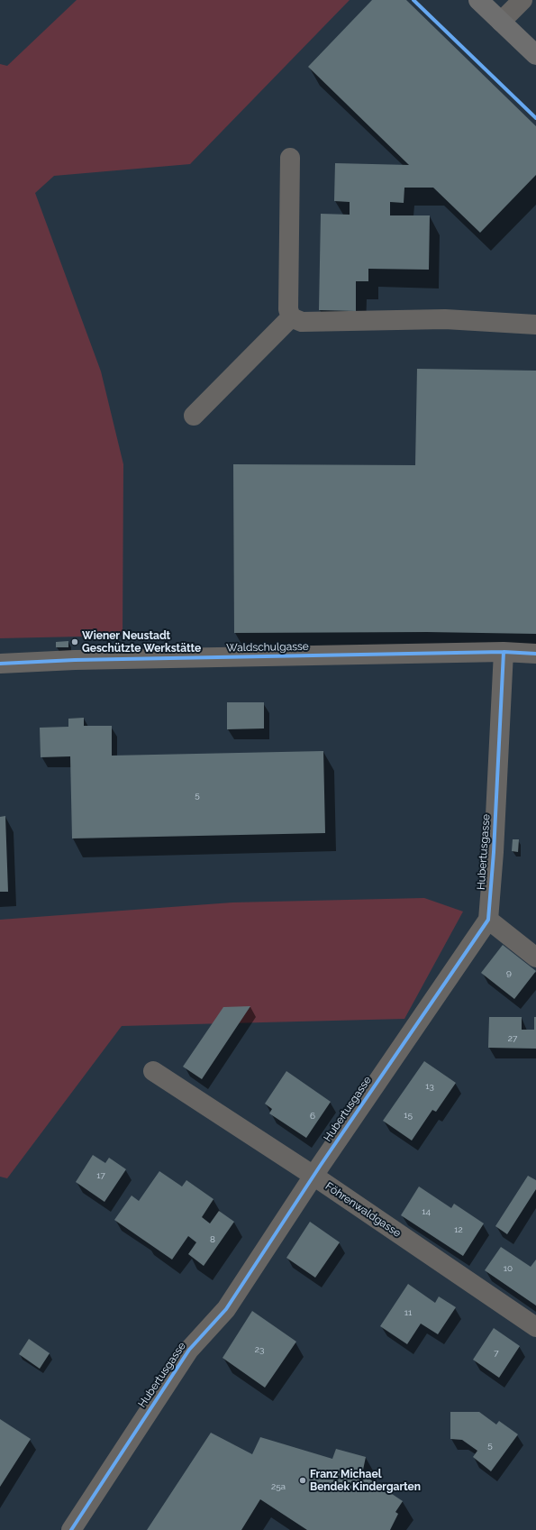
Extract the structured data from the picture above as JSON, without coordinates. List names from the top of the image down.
{
  "streets": {
    "street": ["Waldschulgasse", "Hubertusgasse", "Föhrenwaldgasse"]
  },
  "crossings": [
    ["Waldschulgasse", "Hubertusgasse"],
    ["Hubertusgasse", "Föhrenwaldgasse"]
  ],
  "places": ["Wiener Neustadt Geschützte Werkstätte", "Franz Michael Bendek Kindergarten"],
  "house_numbers": [
    "5",
    "9",
    "27",
    "13",
    "15",
    "6",
    "17",
    "14",
    "12",
    "8",
    "10",
    "11",
    "23",
    "7",
    "5",
    "25a"
  ]
}
